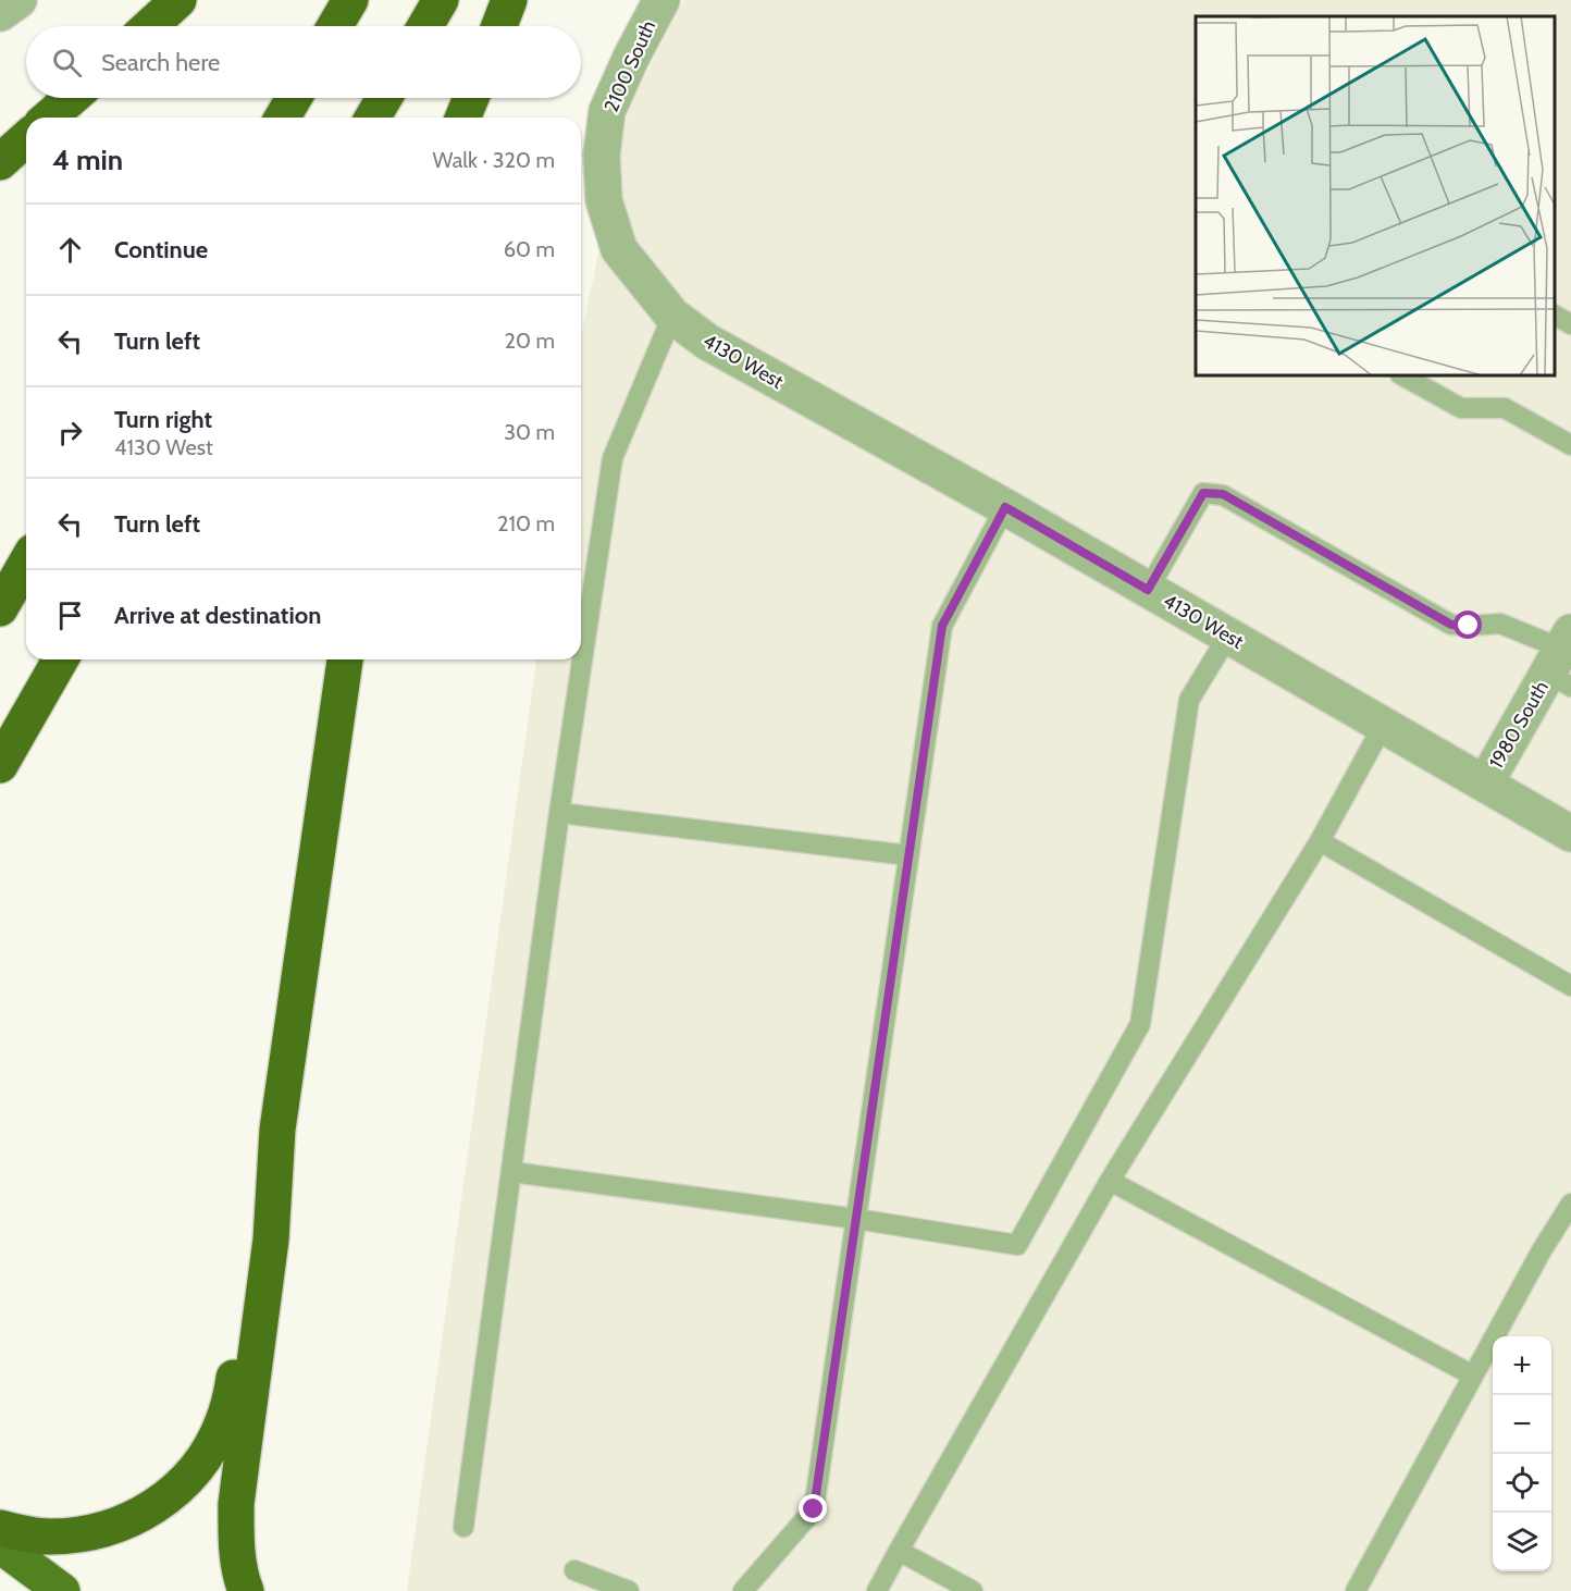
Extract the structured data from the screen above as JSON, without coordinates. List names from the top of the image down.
{
  "streets": {
    "street": ["2100 South", "4130 West", "1980 South"]
  },
  "crossings": [
    ["2100 South", "4130 West"],
    ["4130 West", "1980 South"]
  ],
  "page": {
    "search": "Search here",
    "heading": ["4 min", "Walk · 320 m"],
    "list": [
      ["Continue", "60 m"],
      ["Turn left", "20 m"],
      ["Turn right", "4130 West", "30 m"],
      ["Turn left", "210 m"],
      "Arrive at destination"
    ],
    "map_buttons": ["+", "−"]
  }
}
